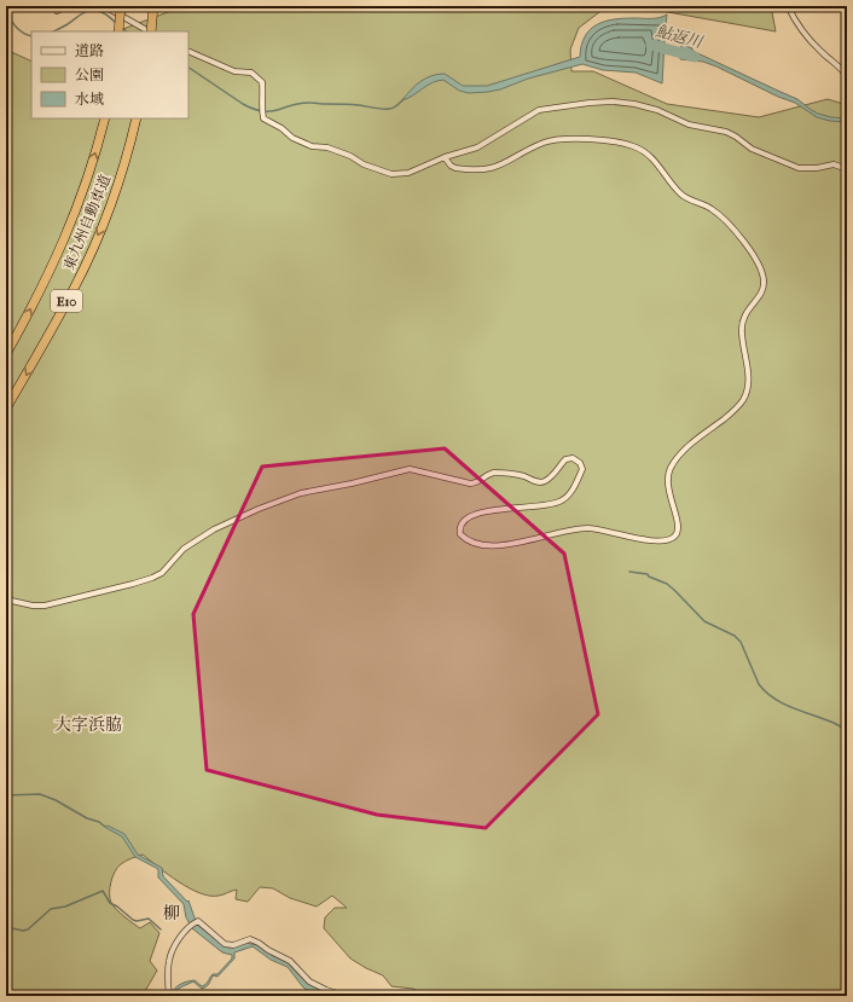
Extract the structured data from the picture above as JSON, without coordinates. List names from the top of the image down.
{
  "streets": {
    "highway": ["東九州自動車道", "E10"]
  },
  "districts": ["大字浜脇", "柳"],
  "water": ["鮎返川"],
  "legend": ["道路", "公園", "水域"]
}
